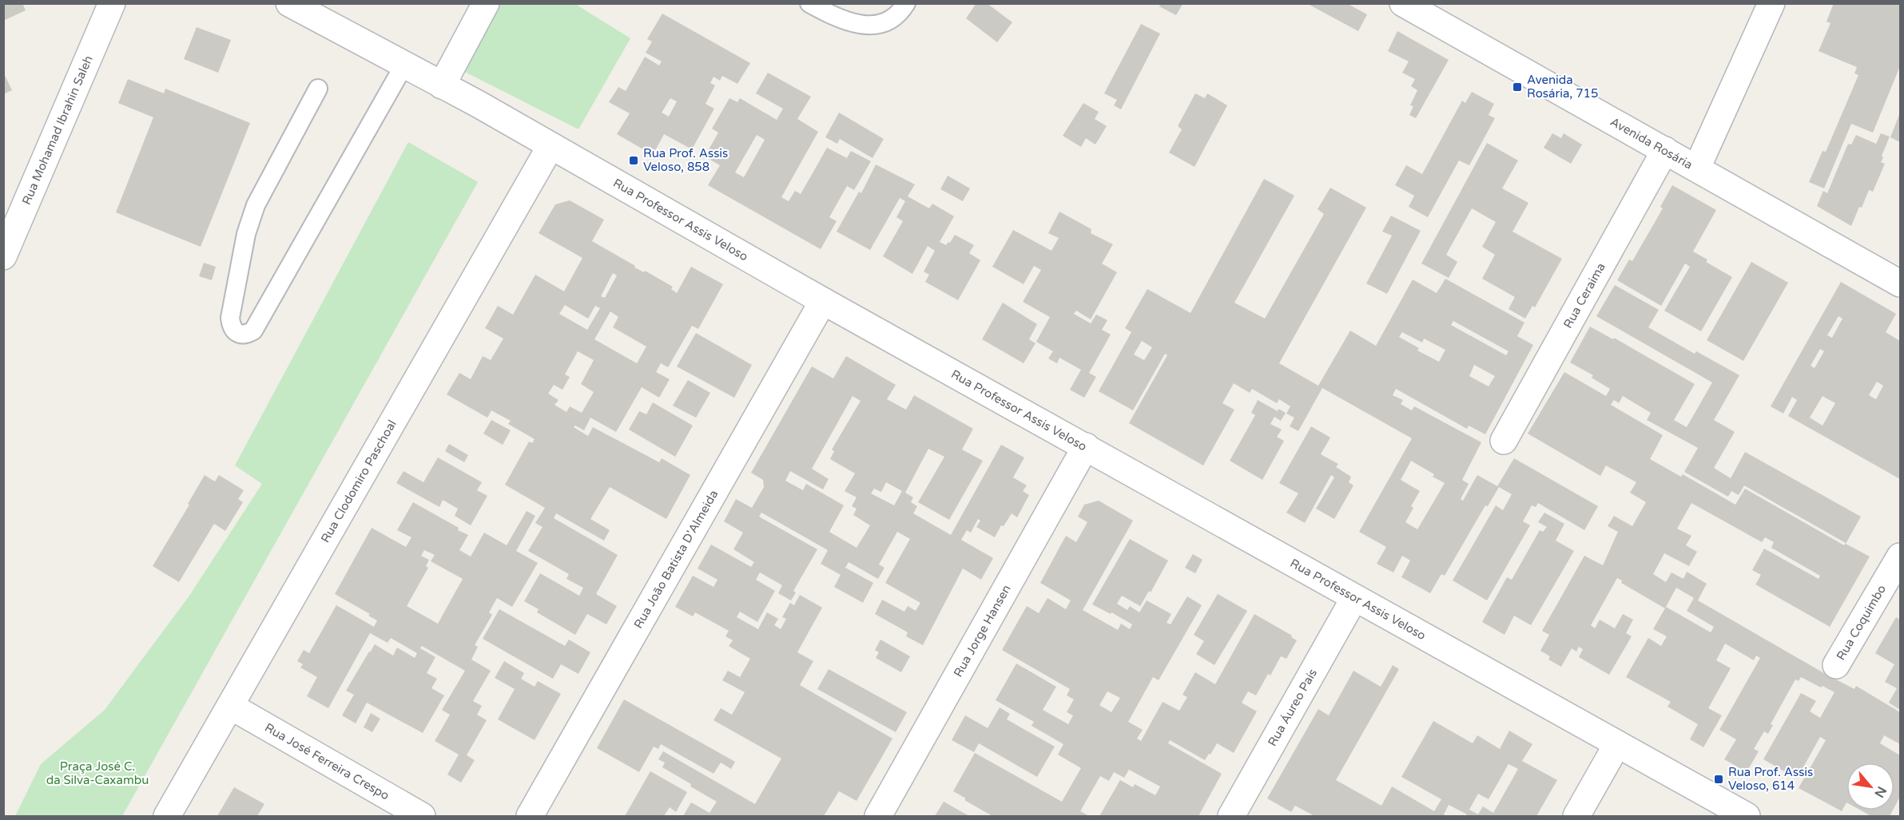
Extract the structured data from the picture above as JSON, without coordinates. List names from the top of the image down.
{
  "streets": {
    "street": [
      "Rua Mohamad Ibrahin Saleh",
      "Avenida Rosária",
      "Rua Professor Assis Veloso",
      "Rua Ceraima",
      "Rua Clodomiro Paschoal",
      "Rua João Batista D'Almeida",
      "Rua Coquimbo",
      "Rua Jorge Hansen",
      "Rua Áureo País",
      "Rua José Ferreira Crespo"
    ]
  },
  "crossings": [
    ["Avenida Rosária", "Rua Ceraima"],
    ["Rua Professor Assis Veloso", "Rua Clodomiro Paschoal"],
    ["Rua Professor Assis Veloso", "Rua João Batista D'Almeida"],
    ["Rua Professor Assis Veloso", "Rua Jorge Hansen"],
    ["Rua Professor Assis Veloso", "Rua Áureo País"],
    ["Rua Clodomiro Paschoal", "Rua José Ferreira Crespo"]
  ],
  "parks": ["Praça José C. da Silva-Caxambu"],
  "places": {
    "transit": ["Avenida Rosária, 715", "Rua Prof. Assis Veloso, 858", "Rua Prof. Assis Veloso, 614"]
  },
  "north": "bottom right"
}
